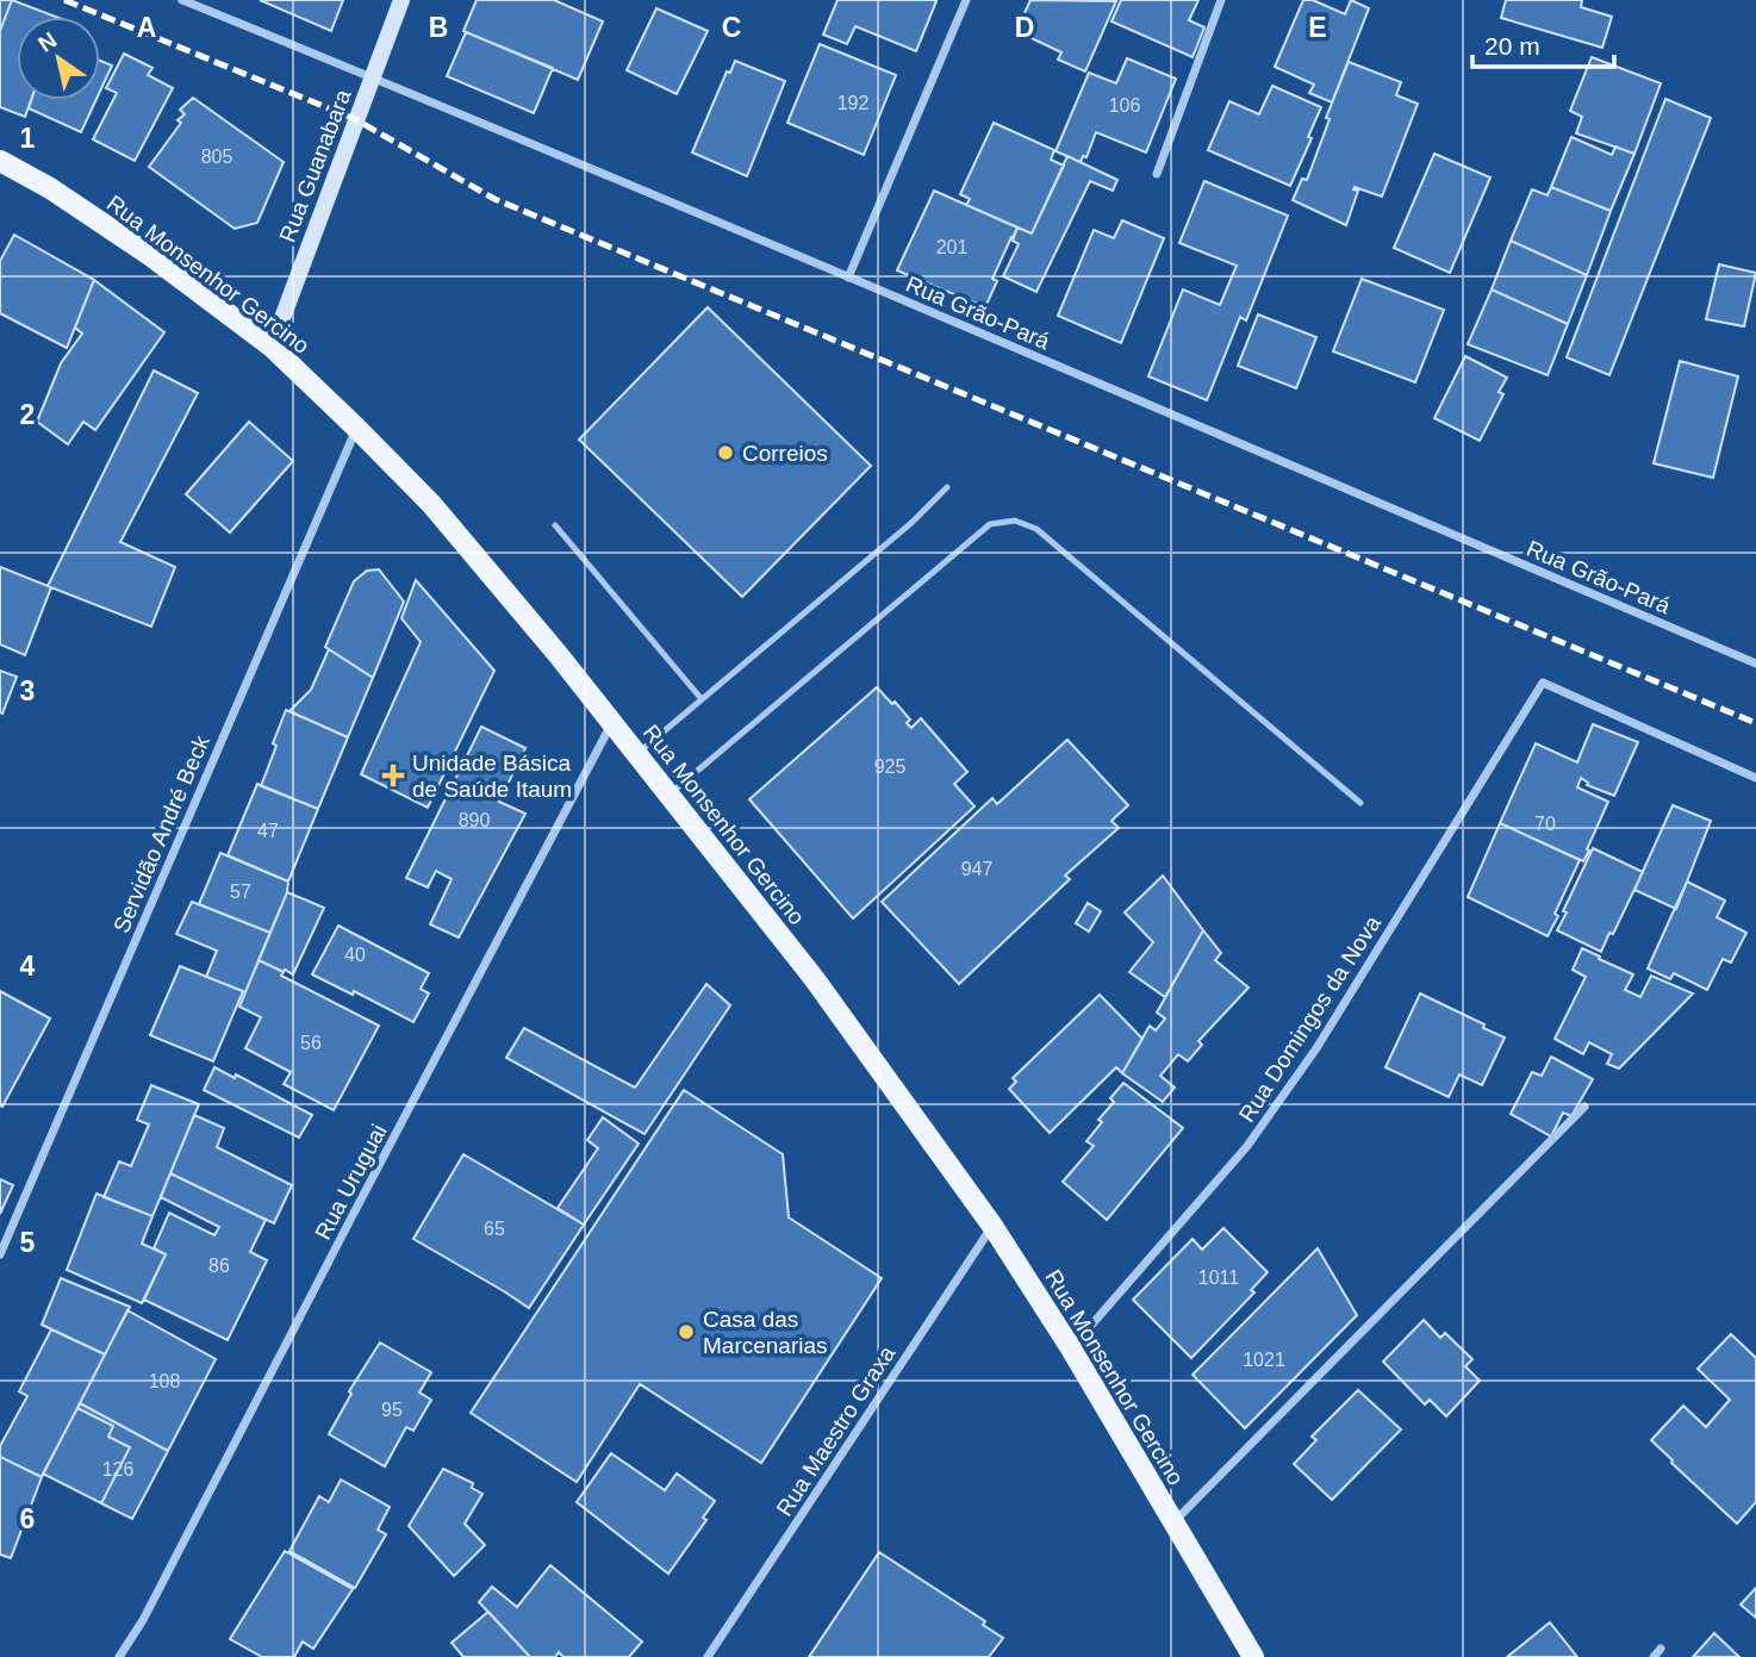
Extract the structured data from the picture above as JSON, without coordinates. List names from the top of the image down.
{
  "streets": {
    "main road": ["Rua Guanabara", "Rua Monsenhor Gercino"],
    "street": [
      "Rua Grão-Pará",
      "Servidão André Beck",
      "Rua Domingos da Nova",
      "Rua Uruguai",
      "Rua Maestro Graxa"
    ]
  },
  "crossings": [
    ["Rua Guanabara", "Rua Monsenhor Gercino"],
    ["Rua Guanabara", "Rua Grão-Pará"],
    ["Rua Monsenhor Gercino", "Servidão André Beck"],
    ["Rua Monsenhor Gercino", "Rua Domingos da Nova"],
    ["Rua Monsenhor Gercino", "Rua Uruguai"],
    ["Rua Monsenhor Gercino", "Rua Maestro Graxa"]
  ],
  "places": {
    "other": ["Correios", "Casa das Marcenarias"],
    "health": ["Unidade Básica de Saúde Itaum"]
  },
  "house_numbers": [
    "192",
    "106",
    "805",
    "201",
    "925",
    "890",
    "70",
    "47",
    "947",
    "57",
    "40",
    "56",
    "65",
    "86",
    "1011",
    "1021",
    "108",
    "95",
    "126"
  ],
  "scale_bar": "20 m",
  "north": "top left",
  "grid": {
    "columns": [
      "A",
      "B",
      "C",
      "D",
      "E"
    ],
    "rows": [
      "1",
      "2",
      "3",
      "4",
      "5",
      "6"
    ]
  }
}
